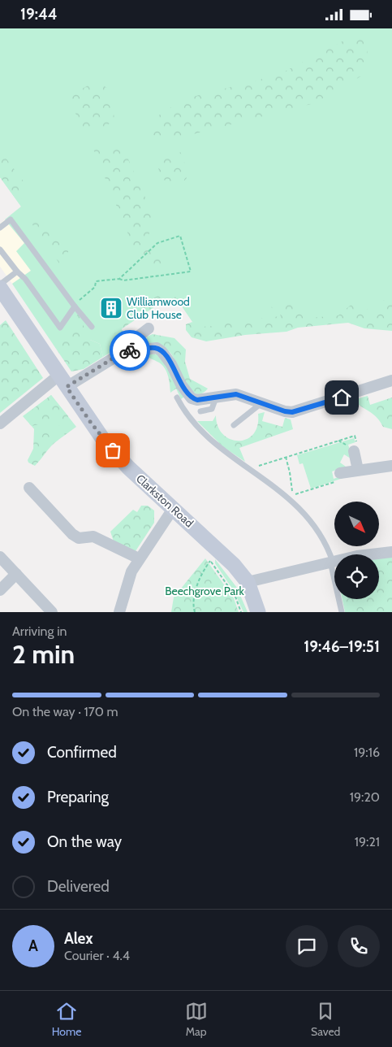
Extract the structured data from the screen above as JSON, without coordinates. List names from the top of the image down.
{
  "streets": {
    "main road": ["Clarkston Road"]
  },
  "parks": ["Beechgrove Park"],
  "places": {
    "building": ["Williamwood Club House"]
  },
  "north": "bottom right",
  "page": {
    "status": "19:44",
    "heading": ["2 min", "Arriving in", "19:46–19:51"],
    "panel": ["Alex", "Courier · 4.4"],
    "bar": "On the way · 170 m",
    "list": [
      ["Confirmed", "19:16"],
      ["Preparing", "19:20"],
      ["On the way", "19:21"],
      "Delivered"
    ],
    "round": "A",
    "tabs": ["Home", "Map", "Saved"]
  }
}
